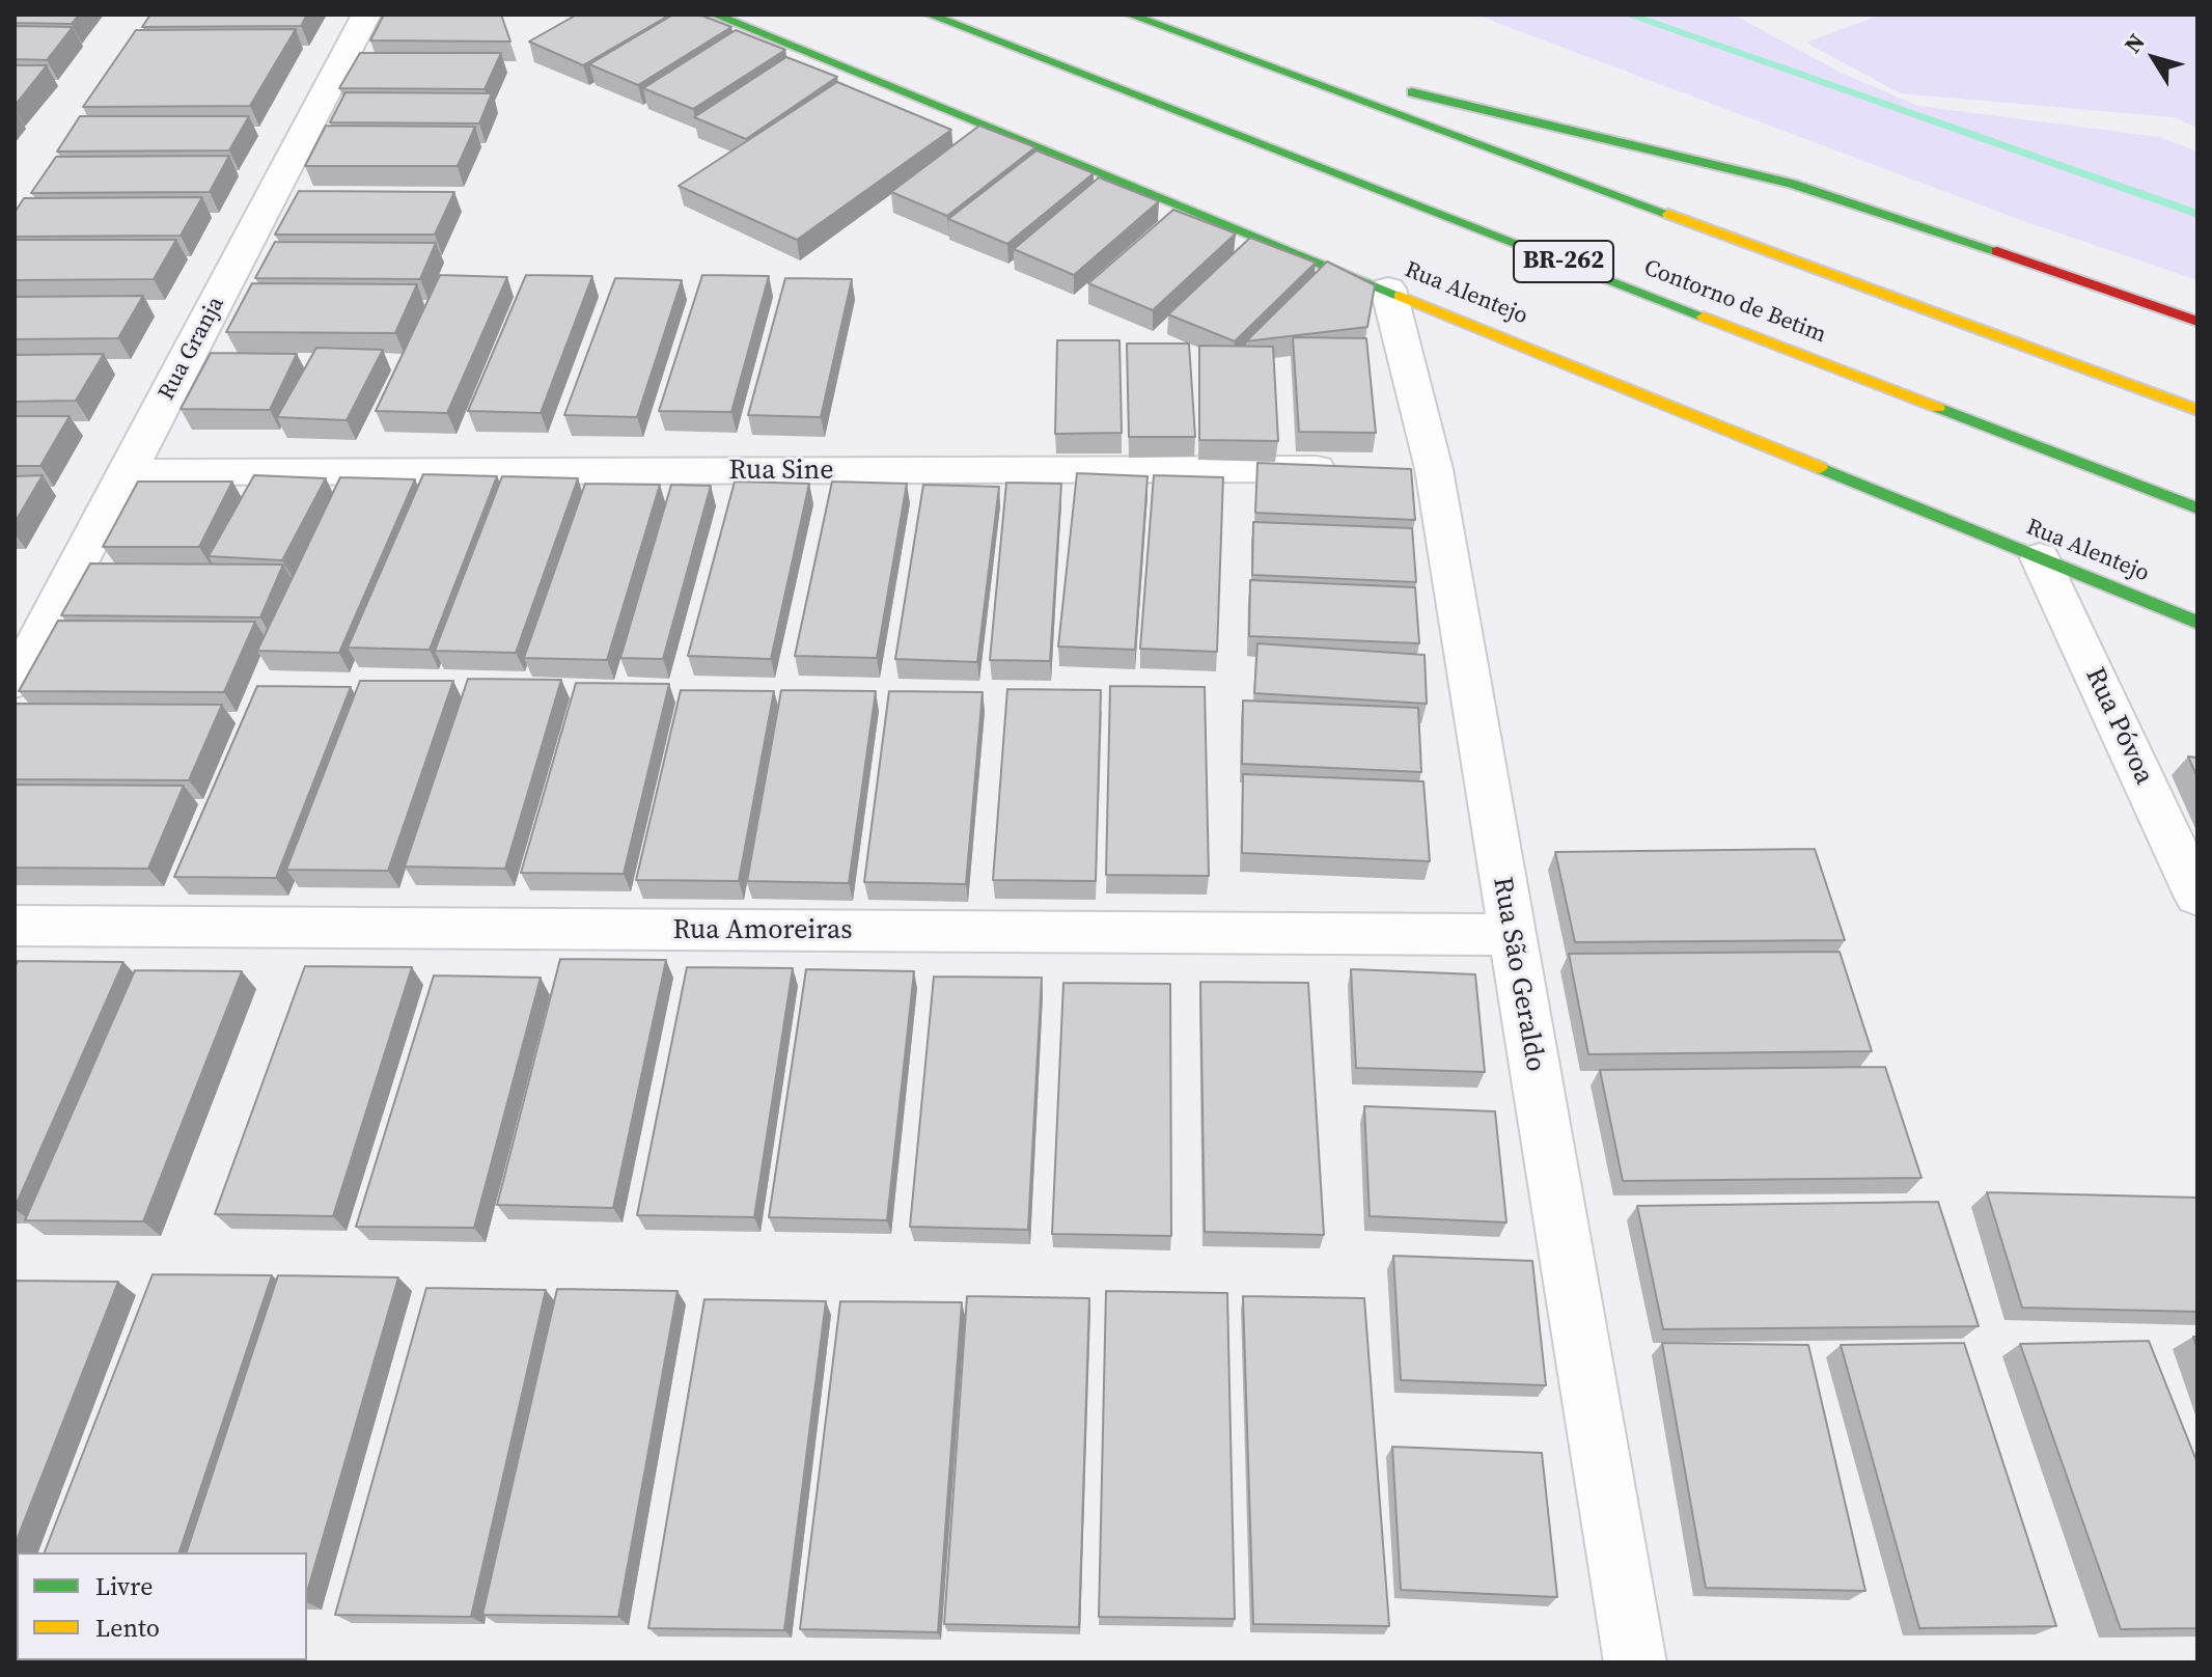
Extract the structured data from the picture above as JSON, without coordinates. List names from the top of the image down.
{
  "streets": {
    "main road": ["BR-262", "Rua Alentejo", "Contorno de Betim"],
    "street": [
      "Rua Granja",
      "Rua Sine",
      "Rua Póvoa",
      "Rua Amoreiras",
      "Rua São Geraldo"
    ]
  },
  "crossings": [
    ["Rua Alentejo", "Rua Póvoa"],
    ["Rua Alentejo", "Rua São Geraldo"],
    ["Rua Granja", "Rua Sine"],
    ["Rua Amoreiras", "Rua São Geraldo"]
  ],
  "legend": ["Livre", "Lento"],
  "north": "top left"
}
